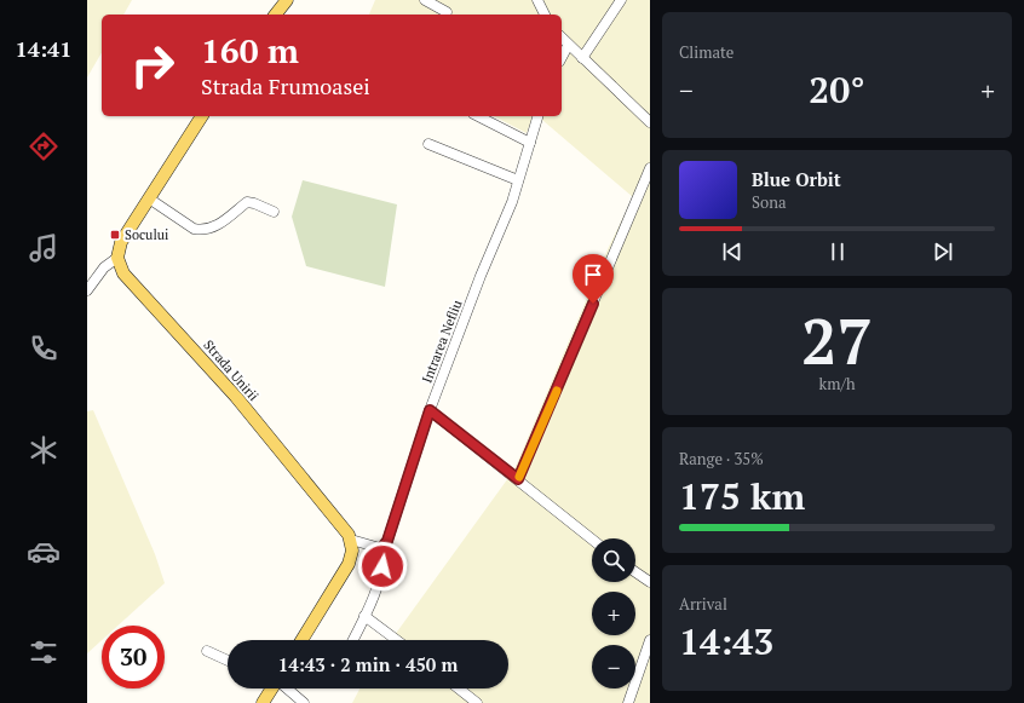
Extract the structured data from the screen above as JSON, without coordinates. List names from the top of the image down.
{
  "streets": {
    "main road": ["Strada Unirii"],
    "street": ["Intrarea Nefliu"]
  },
  "places": {
    "transit": ["Socului"]
  },
  "page": {
    "tabs": "14:41",
    "tile": [
      "Climate",
      ["27", "km/h"],
      ["Range · 35%", "175 km"],
      ["Arrival", "14:43"]
    ],
    "turn": ["160 m", "Strada Frumoasei"],
    "heat": ["−", "20°", "+"],
    "song": ["Blue Orbit", "Sona"],
    "map_buttons": ["+", "−"],
    "limit": "30",
    "trip": "14:43 · 2 min · 450 m"
  }
}
